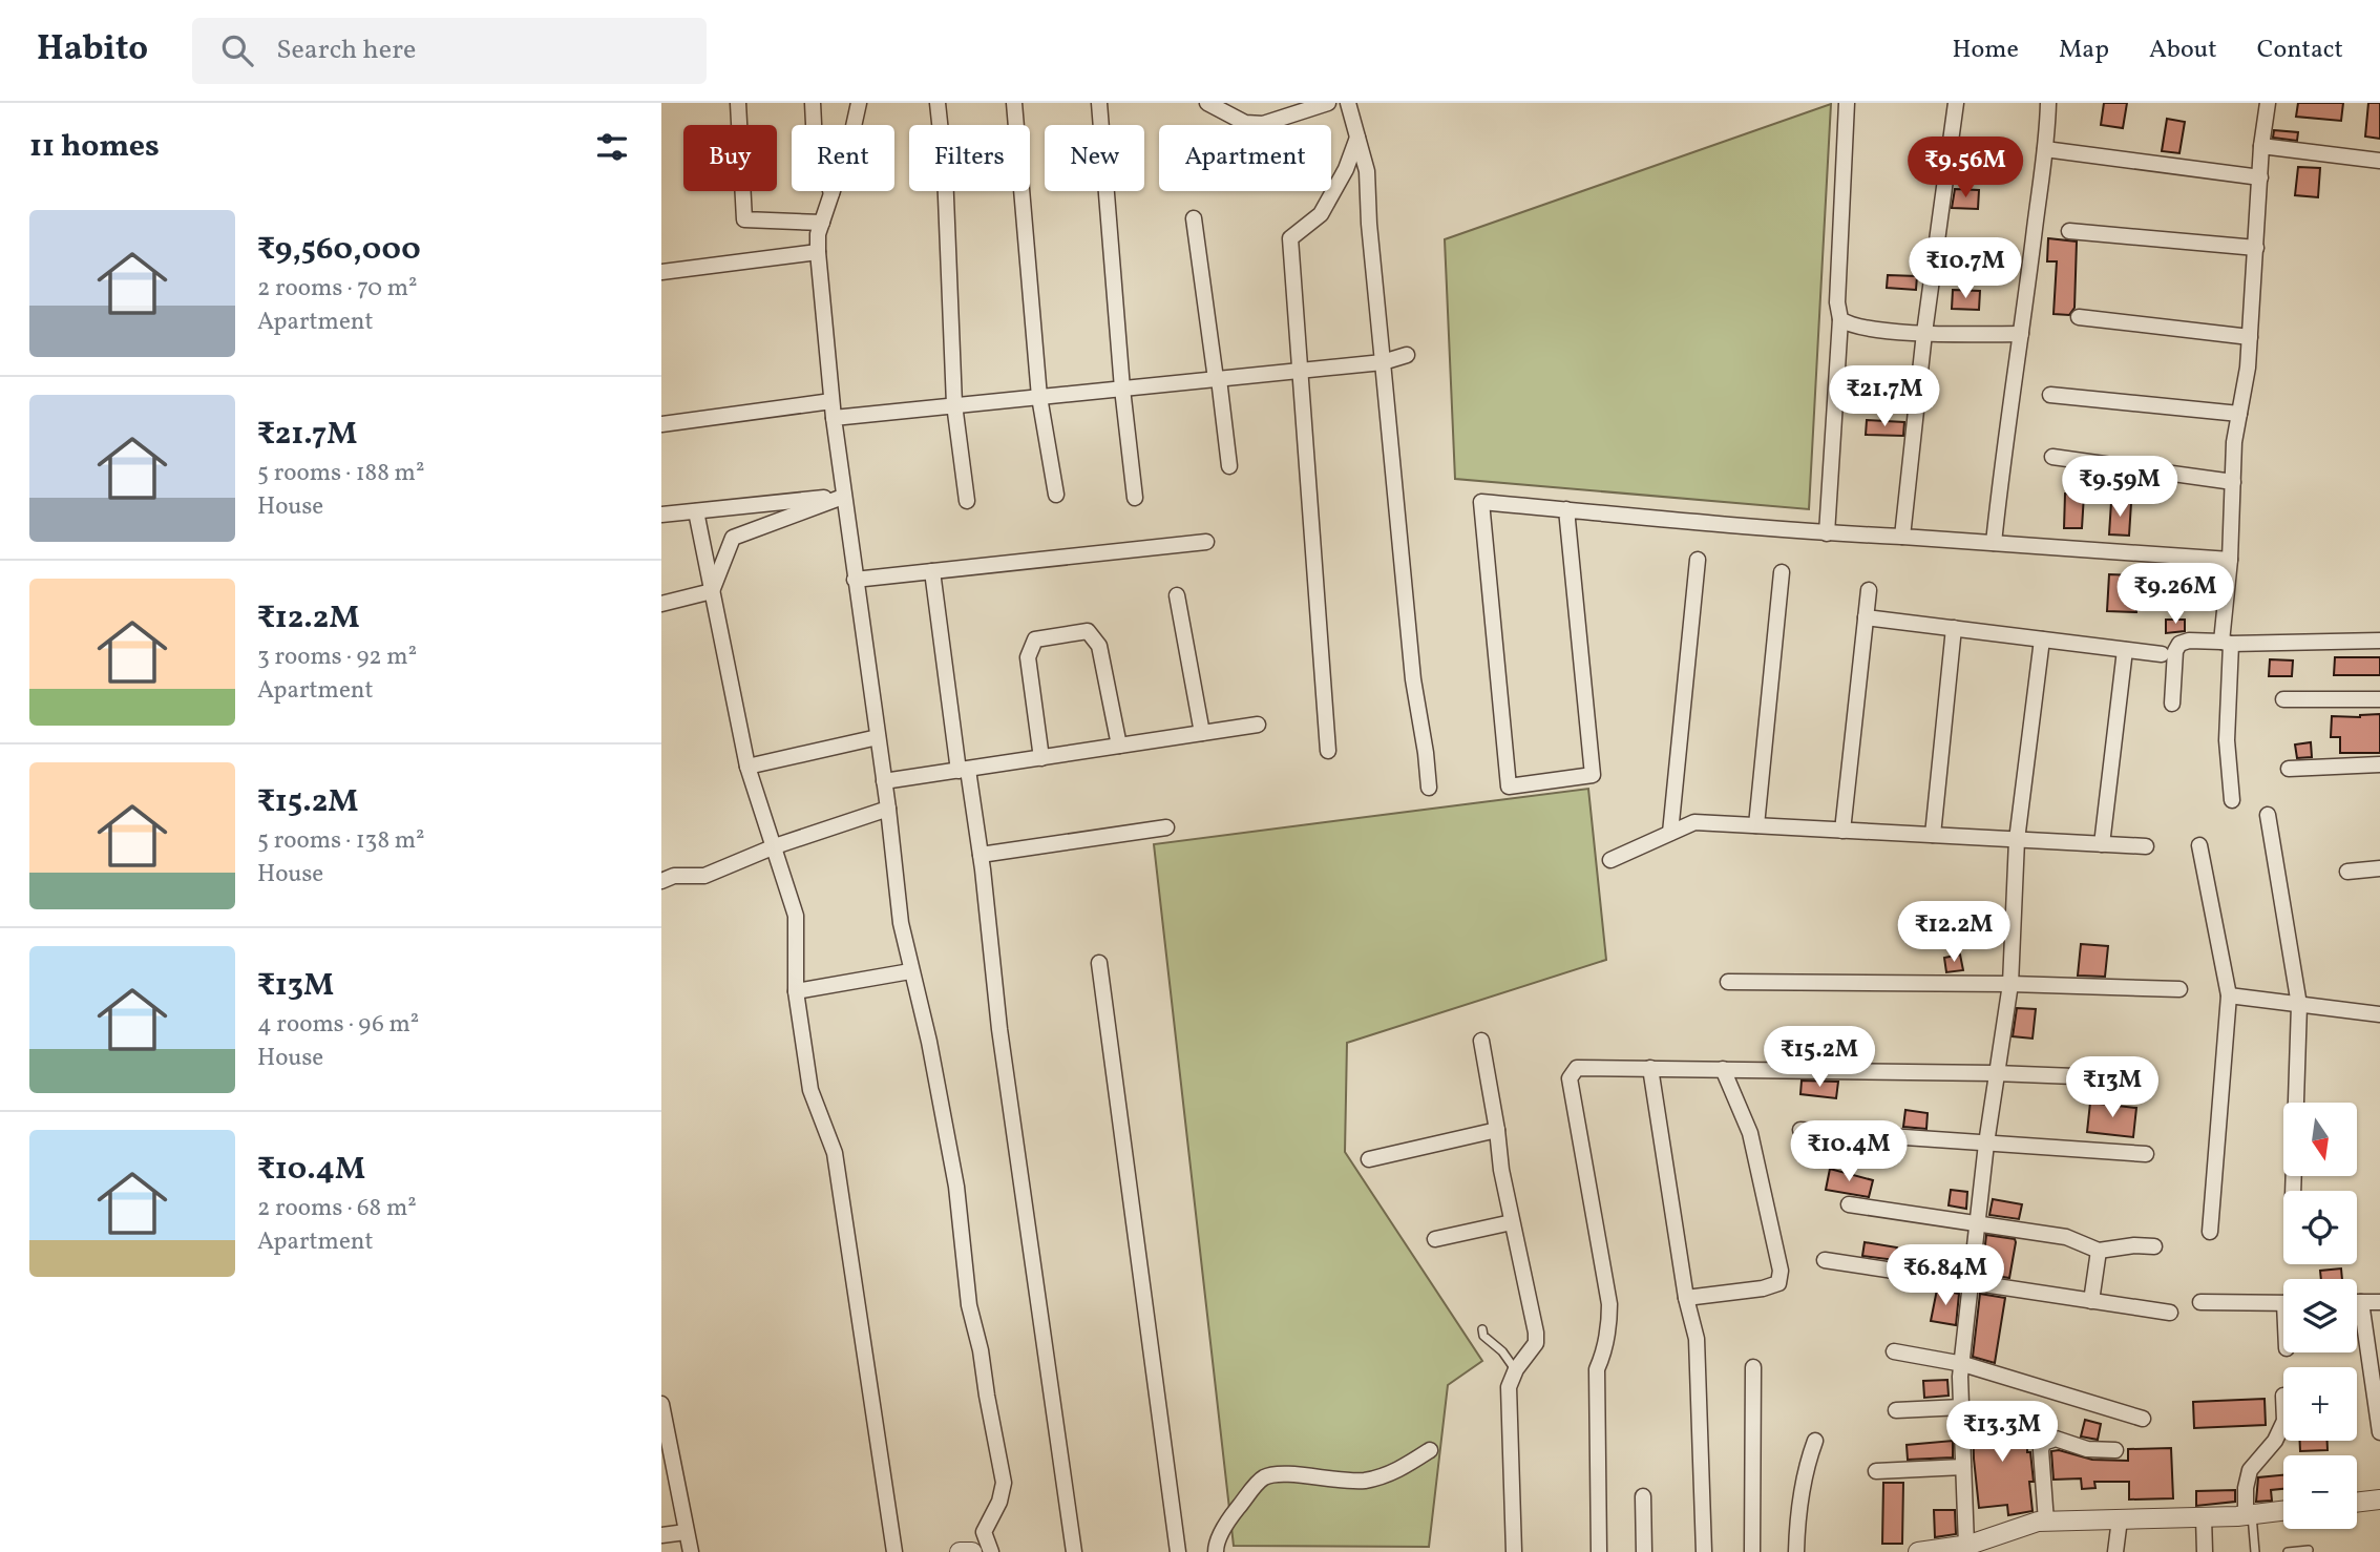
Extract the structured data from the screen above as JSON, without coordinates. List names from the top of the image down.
{
  "north": "bottom",
  "page": {
    "header": "Habito",
    "search": "Search here",
    "nav": [
      "Home",
      "Map",
      "About",
      "Contact"
    ],
    "heading": "11 homes",
    "chip": [
      "Buy",
      "Rent",
      "Filters",
      "New",
      "Apartment"
    ],
    "price": [
      "₹9.56M",
      "₹10.7M",
      "₹21.7M",
      "₹9.59M",
      "₹9.26M",
      "₹12.2M",
      "₹15.2M",
      "₹13M",
      "₹10.4M",
      "₹6.84M",
      "₹13.3M"
    ],
    "list": [
      {
        "name": "₹9,560,000",
        "note": "2 rooms · 70 m² · Apartment"
      },
      {
        "name": "₹21.7M",
        "note": "5 rooms · 188 m² · House"
      },
      {
        "name": "₹12.2M",
        "note": "3 rooms · 92 m² · Apartment"
      },
      {
        "name": "₹15.2M",
        "note": "5 rooms · 138 m² · House"
      },
      {
        "name": "₹13M",
        "note": "4 rooms · 96 m² · House"
      },
      {
        "name": "₹10.4M",
        "note": "2 rooms · 68 m² · Apartment"
      }
    ],
    "map_buttons": ["+", "−"]
  }
}
